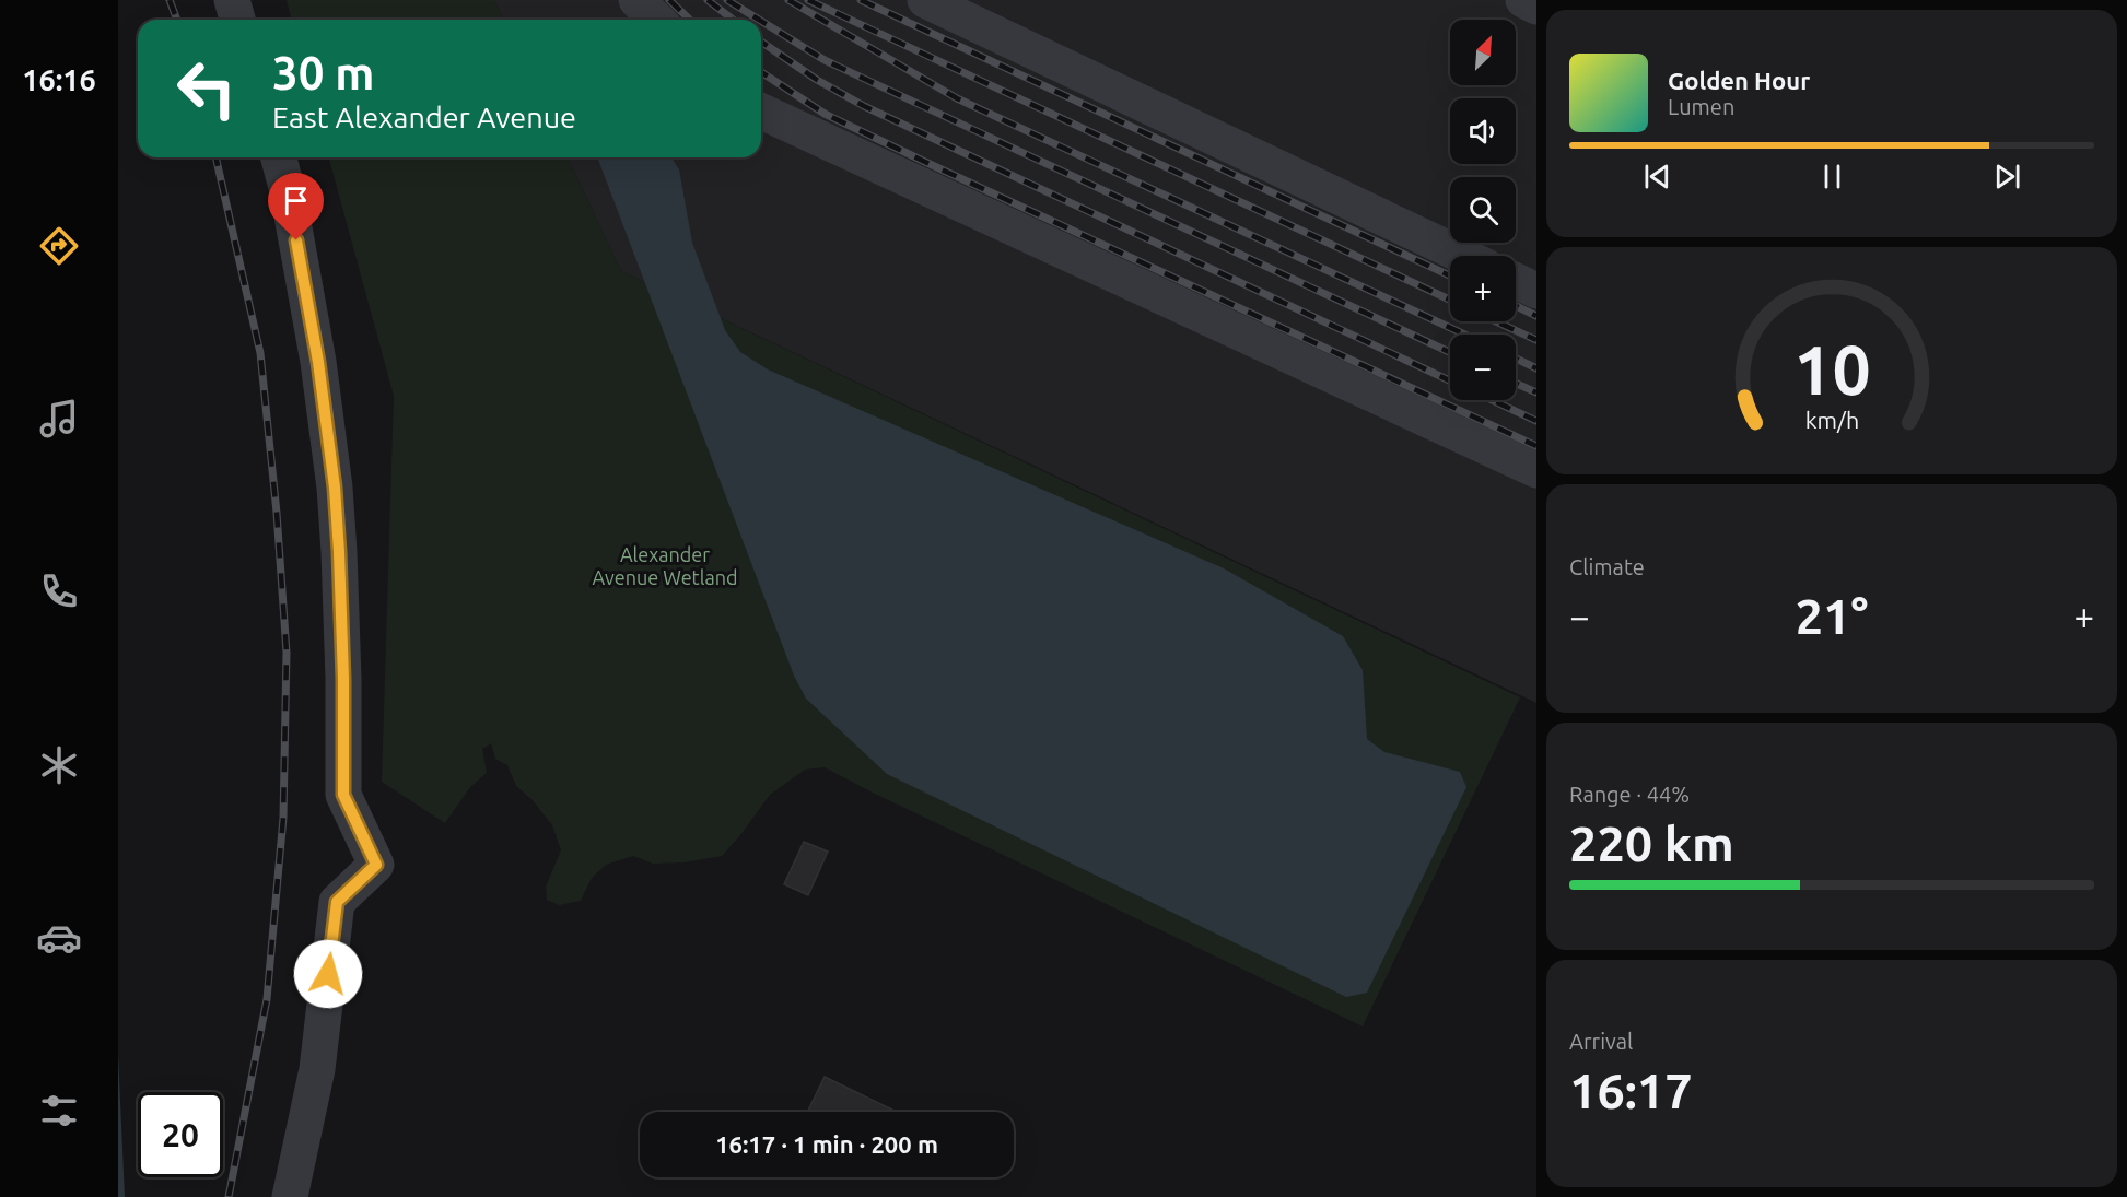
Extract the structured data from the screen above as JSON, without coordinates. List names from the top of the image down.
{
  "parks": ["Alexander Avenue Wetland"],
  "north": "top right",
  "page": {
    "tabs": "16:16",
    "map_buttons": ["+", "−"],
    "turn": ["30 m", "East Alexander Avenue"],
    "song": ["Golden Hour", "Lumen"],
    "tile": [
      "Climate",
      ["Range · 44%", "220 km"],
      ["Arrival", "16:17"]
    ],
    "heat": ["−", "21°", "+"],
    "limit": "20",
    "trip": "16:17 · 1 min · 200 m",
    "gauge": ["10", "km/h"]
  }
}
